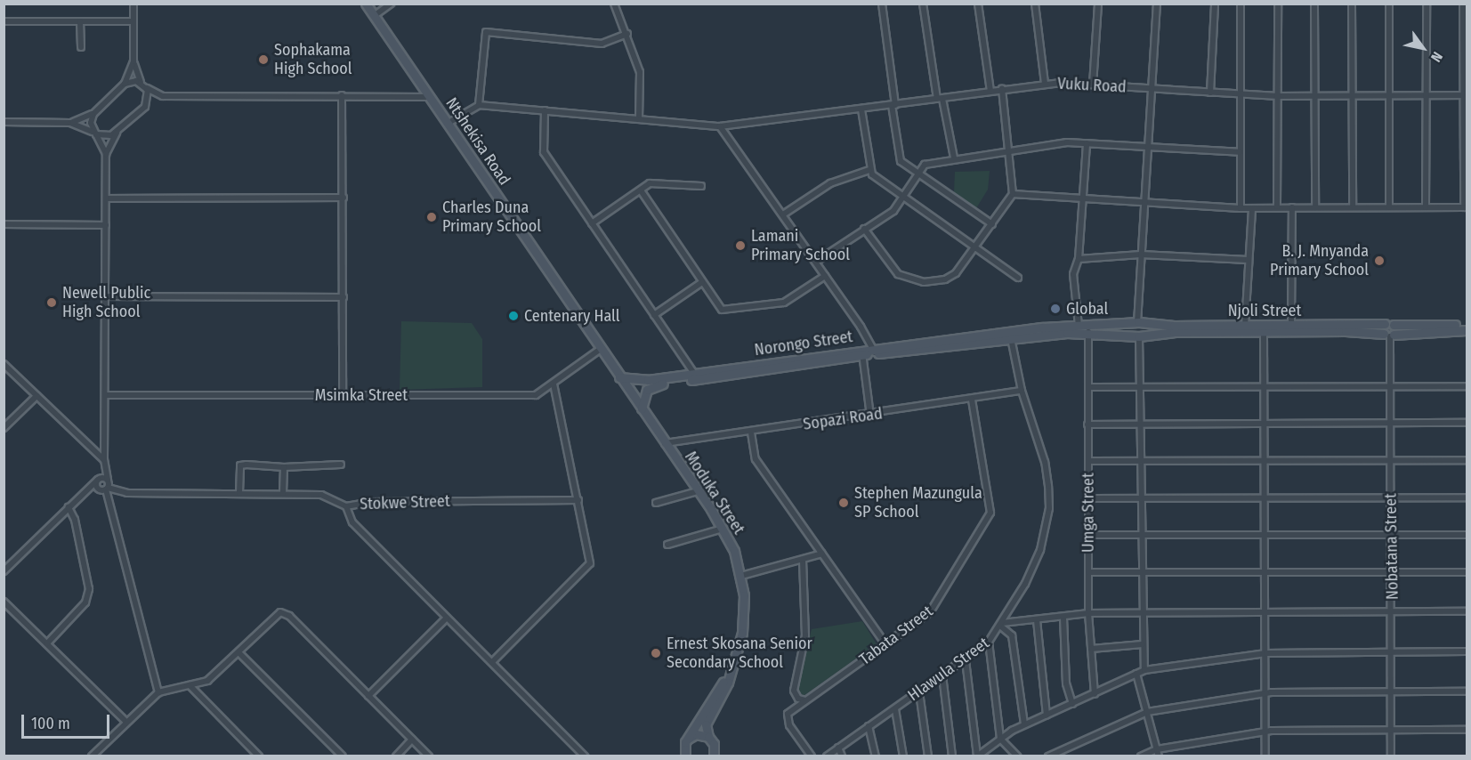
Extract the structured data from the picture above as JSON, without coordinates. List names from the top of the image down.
{
  "streets": {
    "street": [
      "Vuku Road",
      "Ntshekisa Road",
      "Njoli Street",
      "Norongo Street",
      "Msimka Street",
      "Sopazi Road",
      "Moduka Street",
      "Stokwe Street",
      "Umga Street",
      "Nobatana Street",
      "Tabata Street",
      "Hlawula Street"
    ]
  },
  "crossings": [
    ["Ntshekisa Road", "Msimka Street"],
    ["Ntshekisa Road", "Moduka Street"],
    ["Njoli Street", "Norongo Street"],
    ["Njoli Street", "Nobatana Street"],
    ["Norongo Street", "Moduka Street"],
    ["Msimka Street", "Moduka Street"],
    ["Sopazi Road", "Moduka Street"],
    ["Sopazi Road", "Tabata Street"],
    ["Sopazi Road", "Hlawula Street"]
  ],
  "places": [
    "Sophakama High School",
    "Charles Duna Primary School",
    "Lamani Primary School",
    "B. J. Mnyanda Primary School",
    "Newell Public High School",
    "Global",
    "Centenary Hall",
    "Stephen Mazungula SP School",
    "Ernest Skosana Senior Secondary School"
  ],
  "scale_bar": "100 m",
  "north": "bottom right"
}
